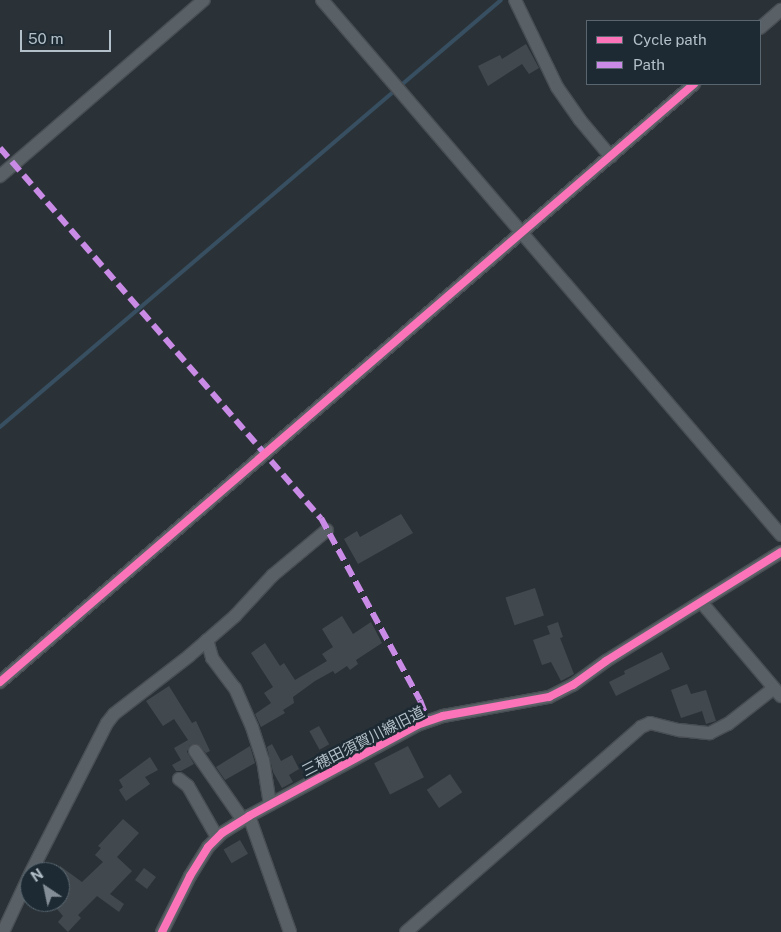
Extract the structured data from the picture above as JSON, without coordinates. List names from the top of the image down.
{
  "streets": {
    "street": ["三穂田須賀川線旧道"]
  },
  "legend": ["Cycle path", "Path"],
  "scale_bar": "50 m",
  "north": "top left"
}
